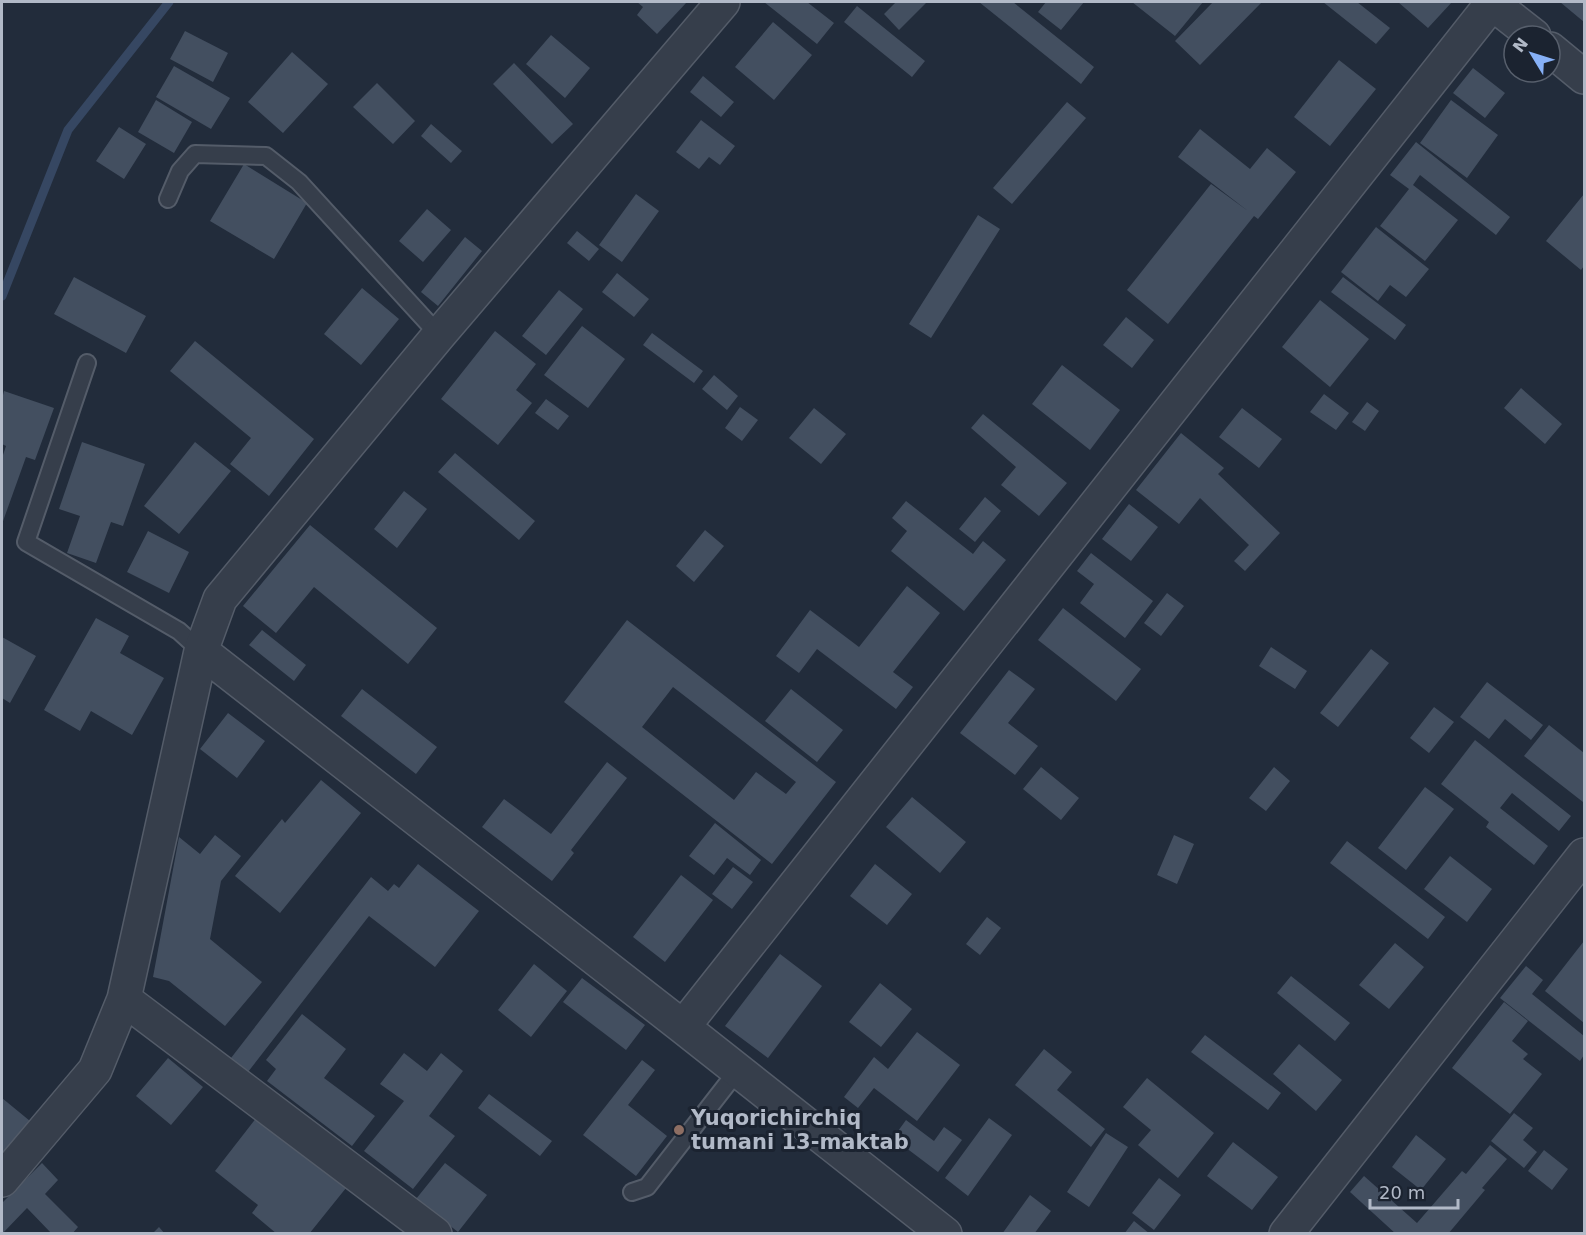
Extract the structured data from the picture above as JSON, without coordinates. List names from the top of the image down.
{
  "places": ["Yuqorichirchiq tumani 13-maktab"],
  "scale_bar": "20 m",
  "north": "top left"
}
